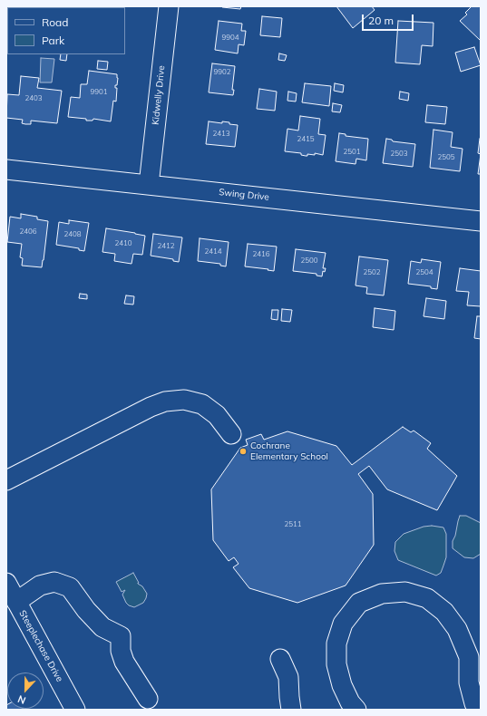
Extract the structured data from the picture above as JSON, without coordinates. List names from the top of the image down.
{
  "streets": {
    "street": ["Kidwelly Drive", "Swing Drive", "Steeplechase Drive"]
  },
  "crossings": [
    ["Kidwelly Drive", "Swing Drive"]
  ],
  "places": ["Cochrane Elementary School"],
  "house_numbers": [
    "9904",
    "9902",
    "9901",
    "2403",
    "2413",
    "2415",
    "2501",
    "2503",
    "2505",
    "2406",
    "2408",
    "2410",
    "2412",
    "2414",
    "2416",
    "2500",
    "2502",
    "2504",
    "2511"
  ],
  "legend": ["Road", "Park"],
  "scale_bar": "20 m",
  "north": "bottom"
}
